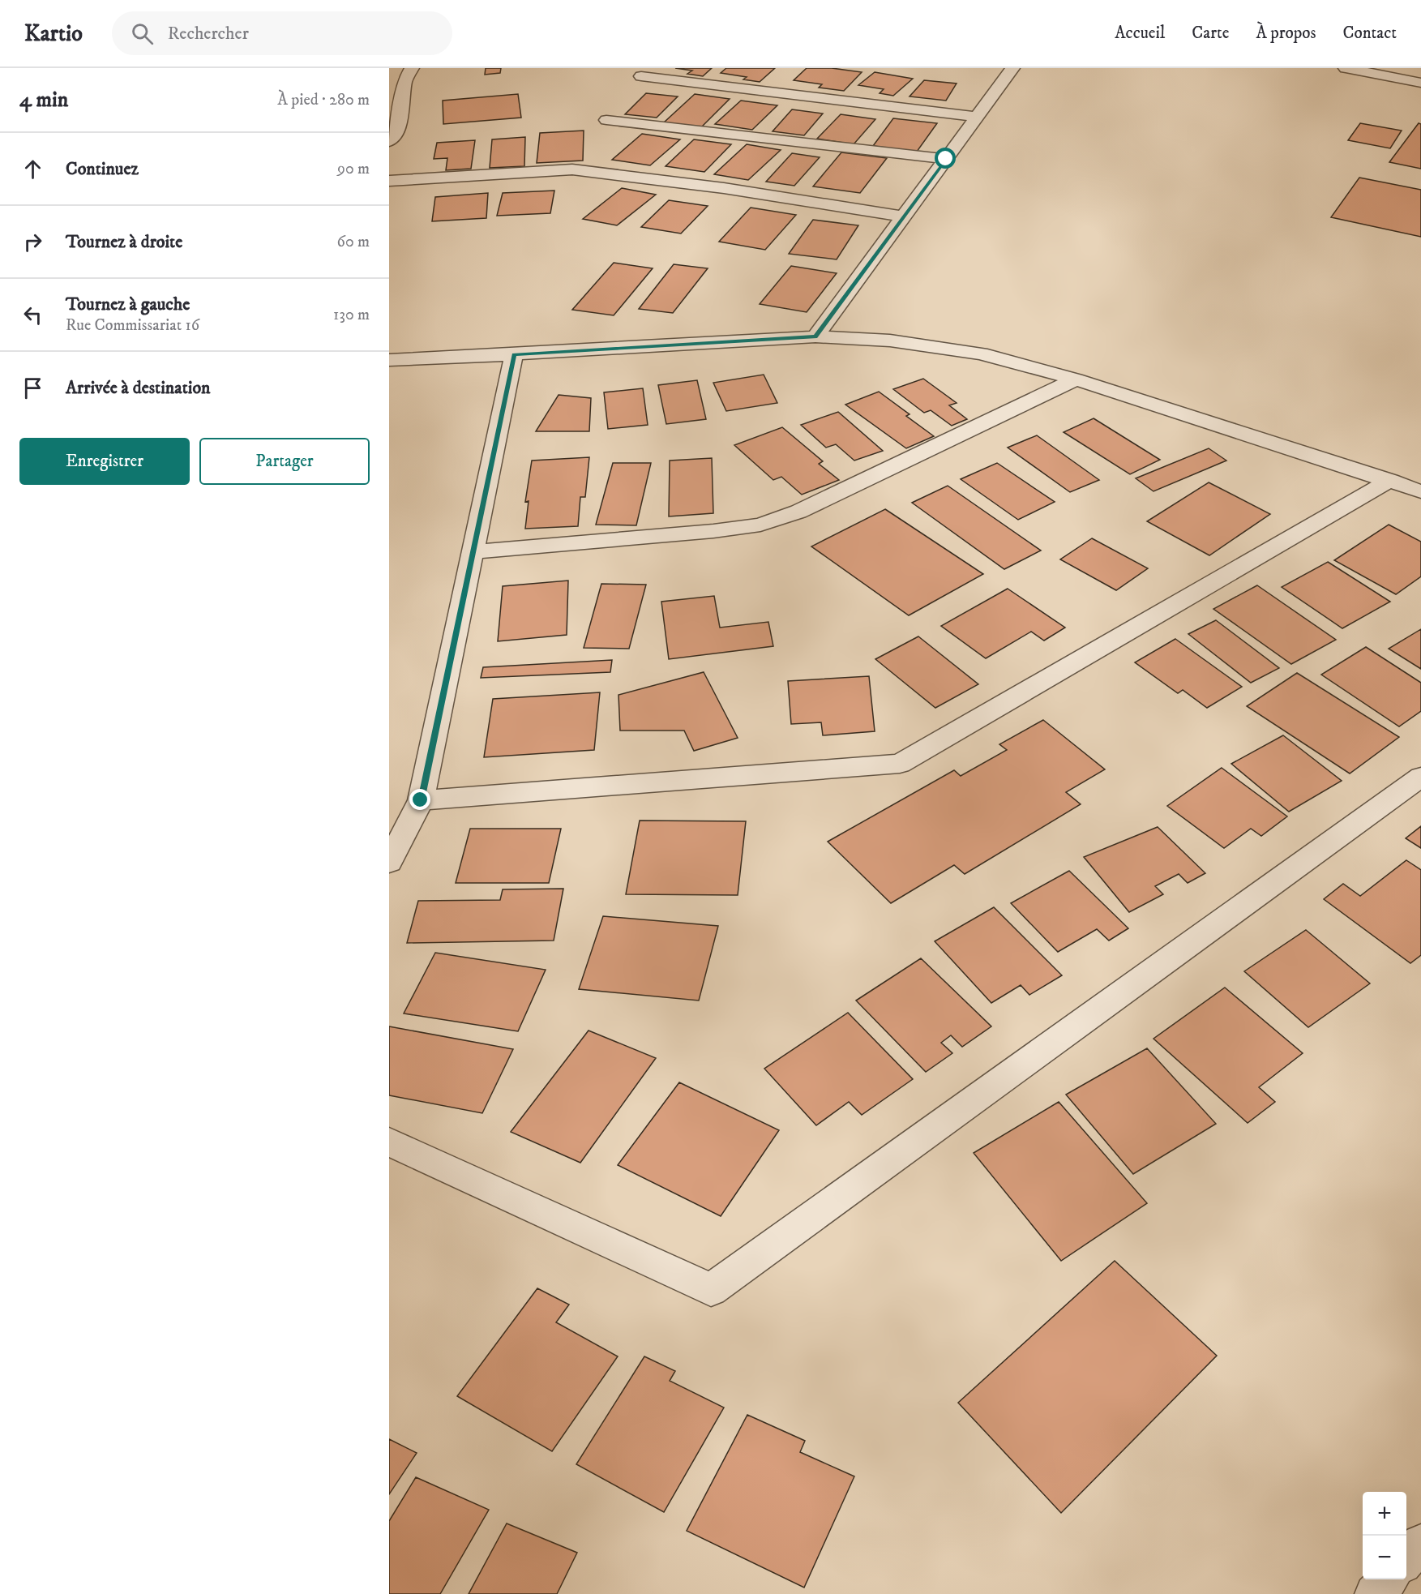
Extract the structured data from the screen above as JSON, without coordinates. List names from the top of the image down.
{
  "page": {
    "header": "Kartio",
    "search": "Rechercher",
    "nav": [
      "Accueil",
      "Carte",
      "À propos",
      "Contact"
    ],
    "heading": ["4 min", "À pied · 280 m"],
    "list": [
      ["Continuez", "90 m"],
      ["Tournez à droite", "60 m"],
      ["Tournez à gauche", "Rue Commissariat 16", "130 m"],
      "Arrivée à destination"
    ],
    "buttons": ["Enregistrer", "Partager"],
    "map_buttons": ["+", "−"]
  }
}
